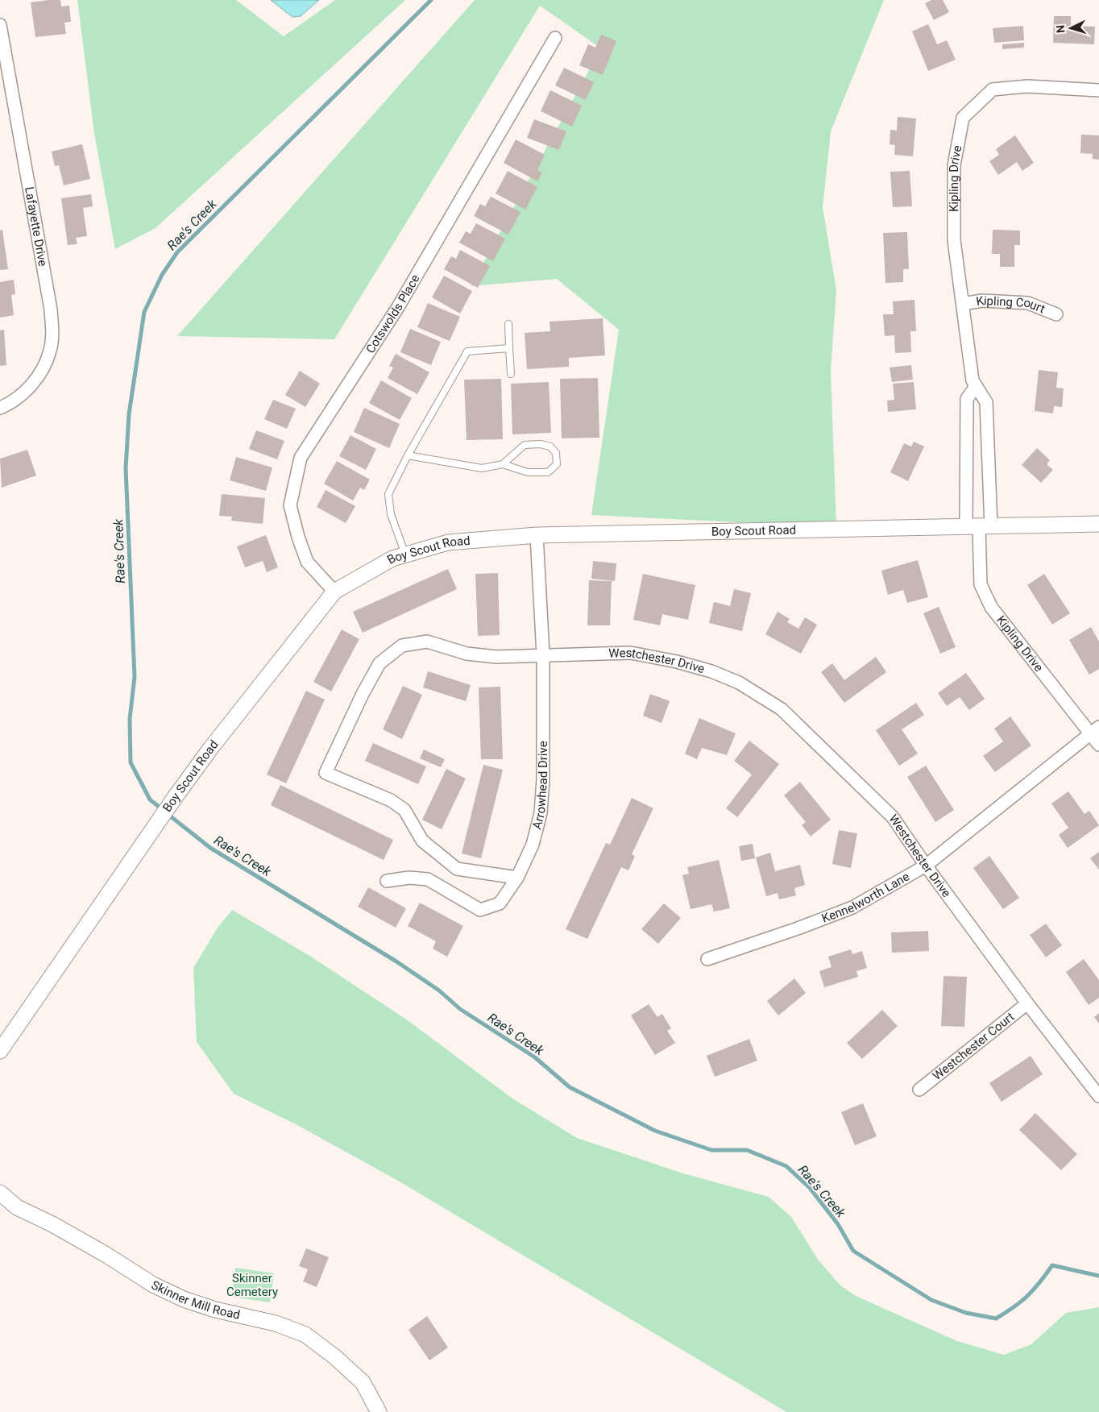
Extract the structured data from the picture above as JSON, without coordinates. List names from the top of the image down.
{
  "streets": {
    "street": [
      "Kipling Drive",
      "Lafayette Drive",
      "Kipling Court",
      "Cotswolds Place",
      "Boy Scout Road",
      "Westchester Drive",
      "Arrowhead Drive",
      "Kennelworth Lane",
      "Westchester Court",
      "Skinner Mill Road"
    ]
  },
  "crossings": [
    ["Kipling Drive", "Kipling Court"],
    ["Kipling Drive", "Boy Scout Road"],
    ["Kipling Drive", "Kennelworth Lane"],
    ["Cotswolds Place", "Boy Scout Road"],
    ["Boy Scout Road", "Arrowhead Drive"],
    ["Westchester Drive", "Arrowhead Drive"],
    ["Westchester Drive", "Kennelworth Lane"],
    ["Westchester Drive", "Westchester Court"]
  ],
  "water": ["Rae's Creek"],
  "parks": ["Skinner Cemetery"],
  "north": "left"
}
